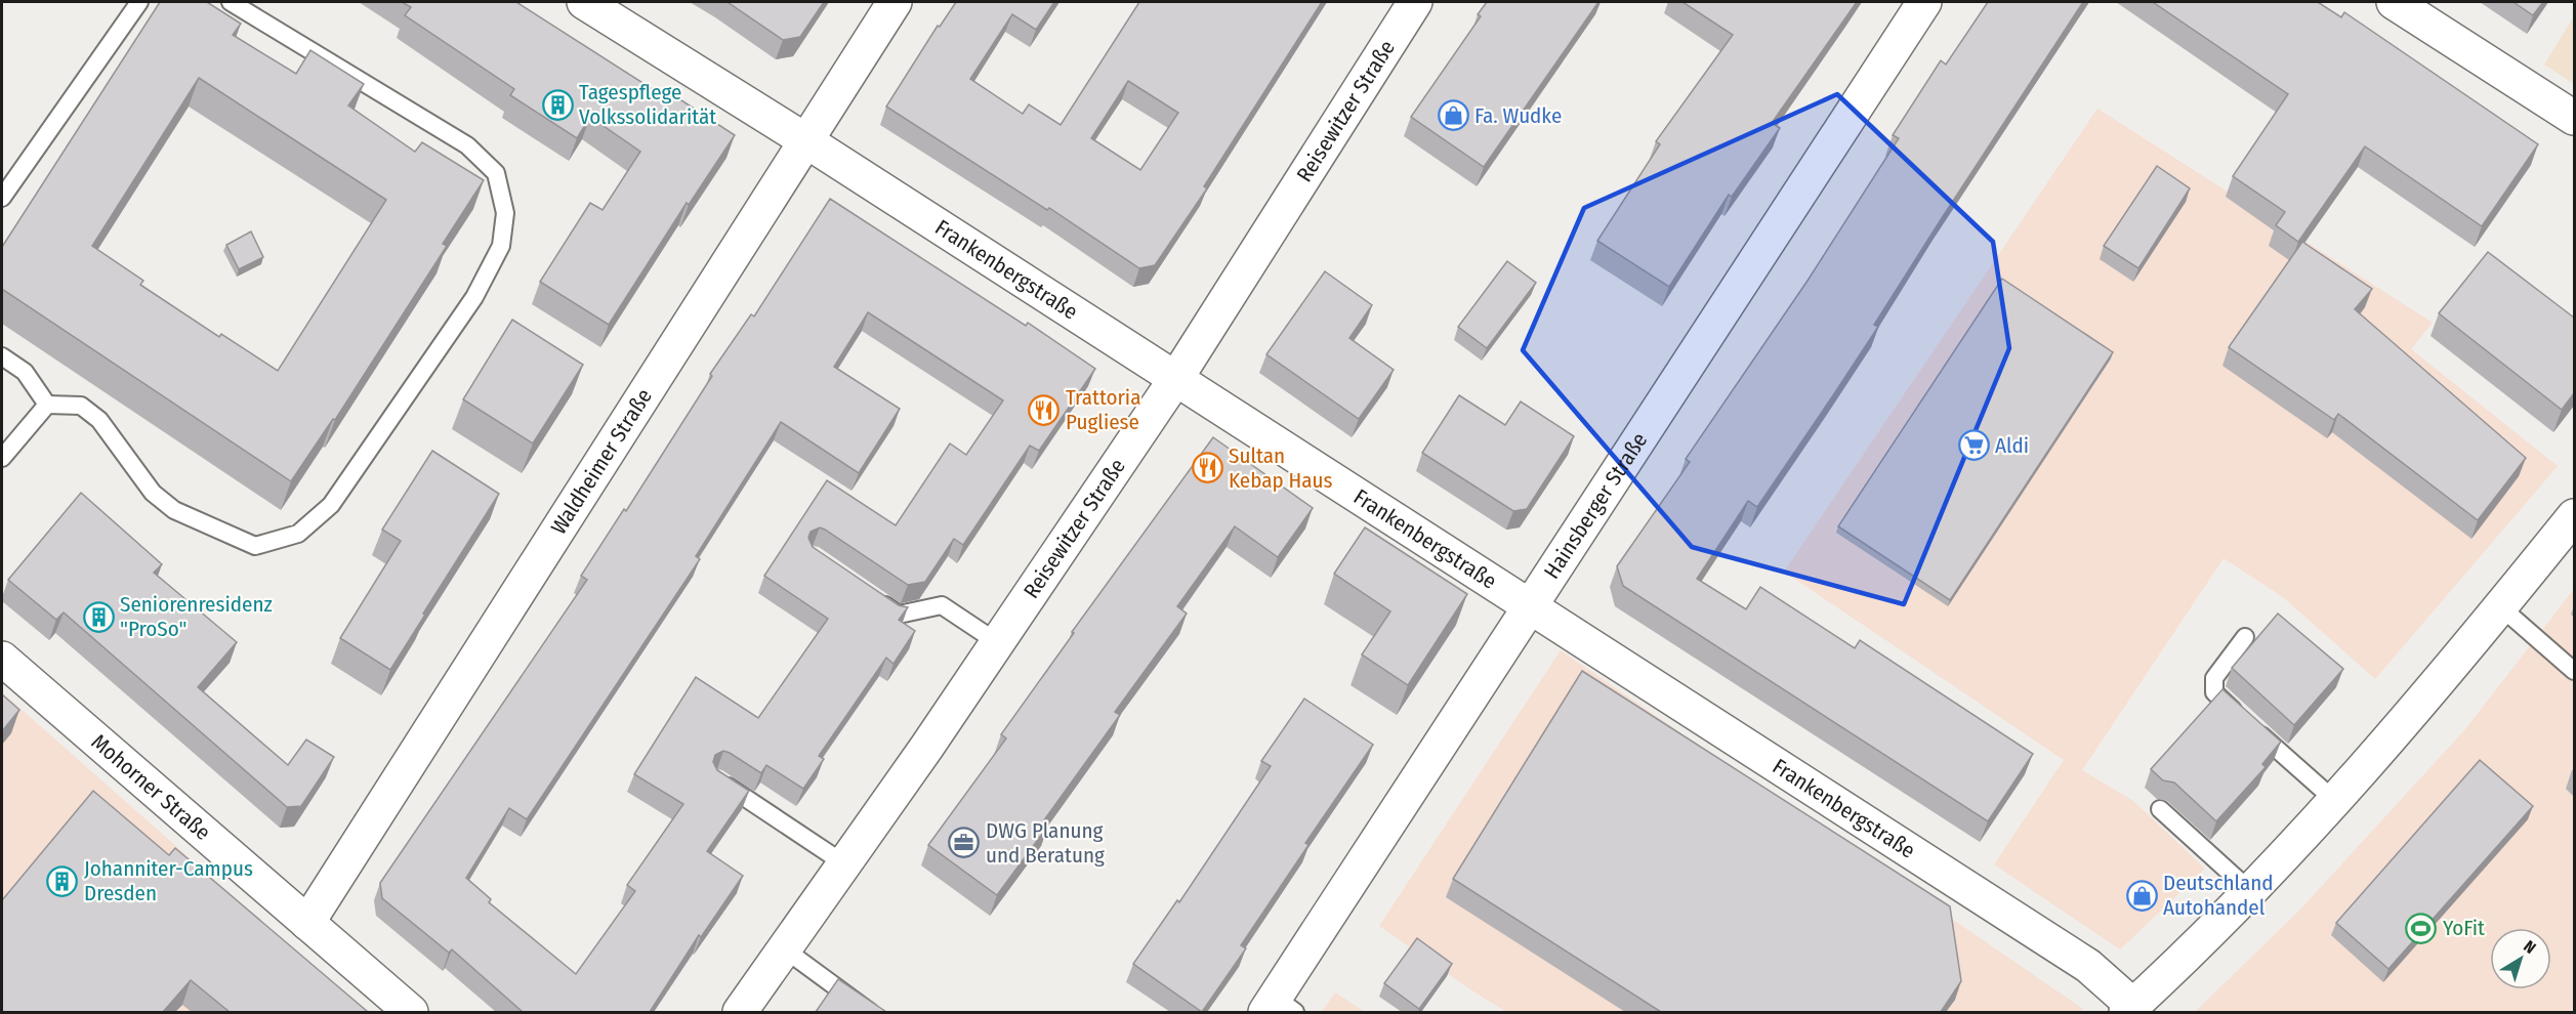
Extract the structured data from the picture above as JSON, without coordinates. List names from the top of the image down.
{
  "streets": {
    "street": [
      "Reisewitzer Straße",
      "Frankenbergstraße",
      "Waldheimer Straße",
      "Hainsberger Straße",
      "Mohorner Straße"
    ]
  },
  "crossings": [
    ["Reisewitzer Straße", "Frankenbergstraße"],
    ["Frankenbergstraße", "Waldheimer Straße"],
    ["Frankenbergstraße", "Hainsberger Straße"],
    ["Waldheimer Straße", "Mohorner Straße"]
  ],
  "places": {
    "building": ["Tagespflege Volkssolidarität", "Seniorenresidenz \"ProSo\"", "Johanniter-Campus Dresden"],
    "shop": ["Fa. Wudke", "Deutschland Autohandel"],
    "restaurant": ["Trattoria Pugliese", "Sultan Kebap Haus"],
    "supermarket": ["Aldi"],
    "office": ["DWG Planung und Beratung"],
    "sports": ["YoFit"]
  },
  "north": "top right"
}
